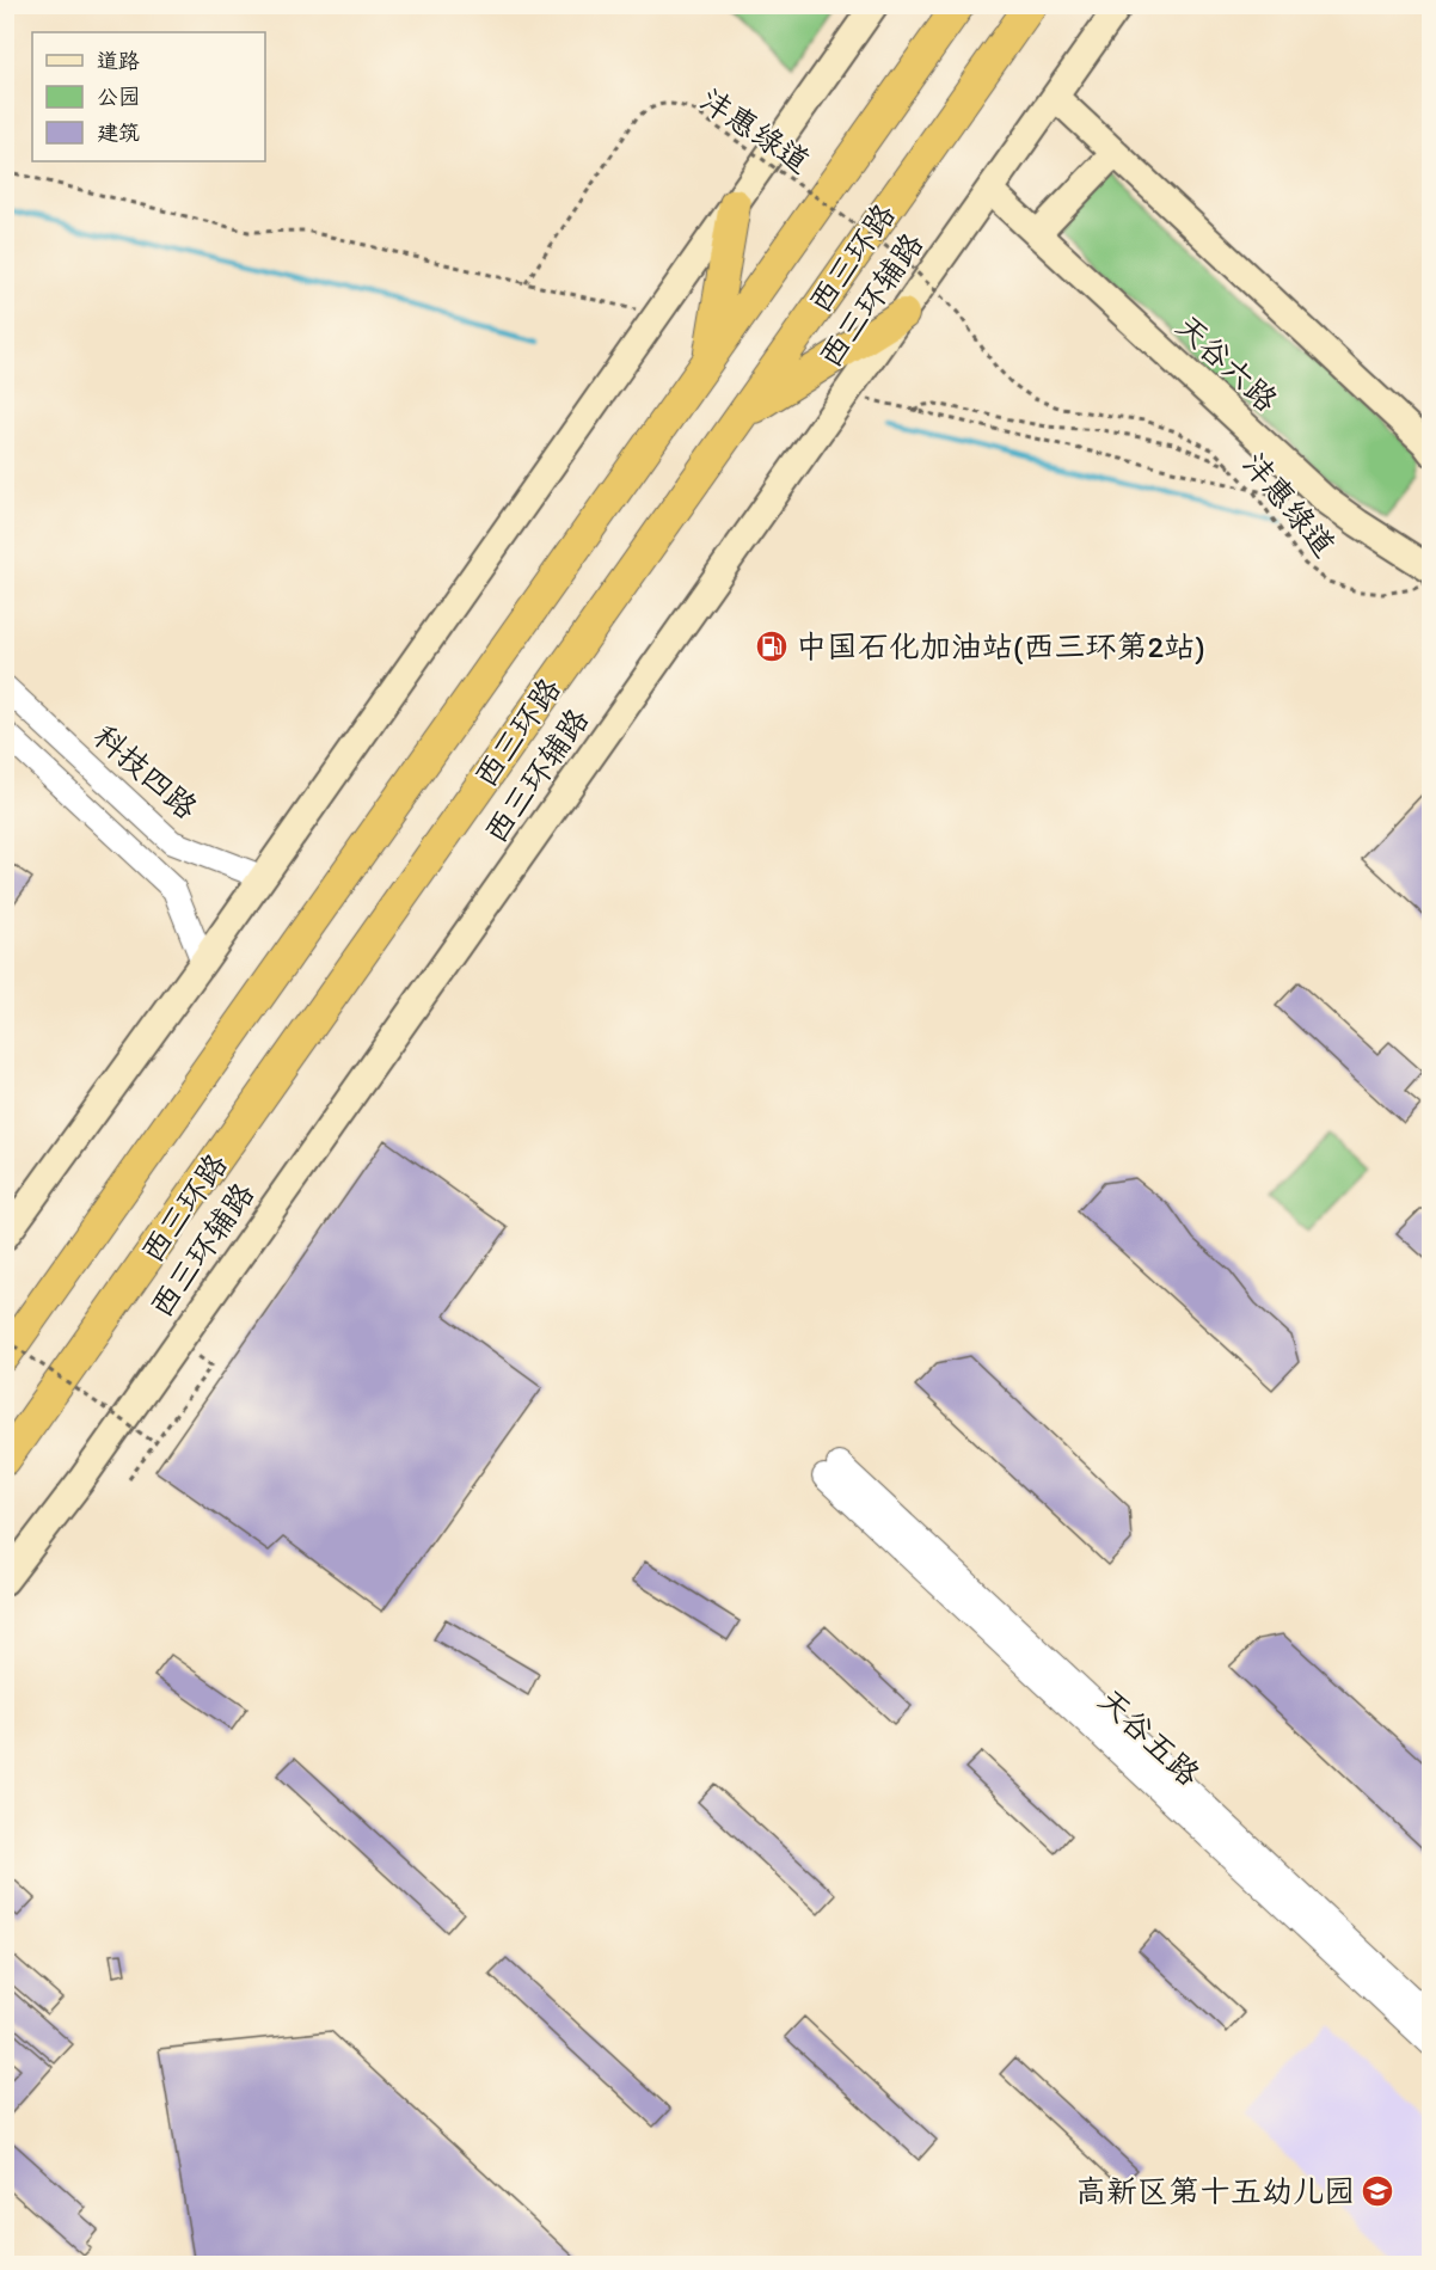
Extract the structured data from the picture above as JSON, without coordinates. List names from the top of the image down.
{
  "streets": {
    "highway": ["西三环路"],
    "main road": ["西三环辅路", "天谷六路"],
    "street": ["科技四路", "天谷五路"],
    "path": ["沣惠绿道"]
  },
  "crossings": [
    ["西三环辅路", "天谷六路"]
  ],
  "places": {
    "fuel station": ["中国石化加油站(西三环第2站)"],
    "school or university": ["高新区第十五幼儿园"]
  },
  "legend": ["道路", "公园", "建筑"]
}
